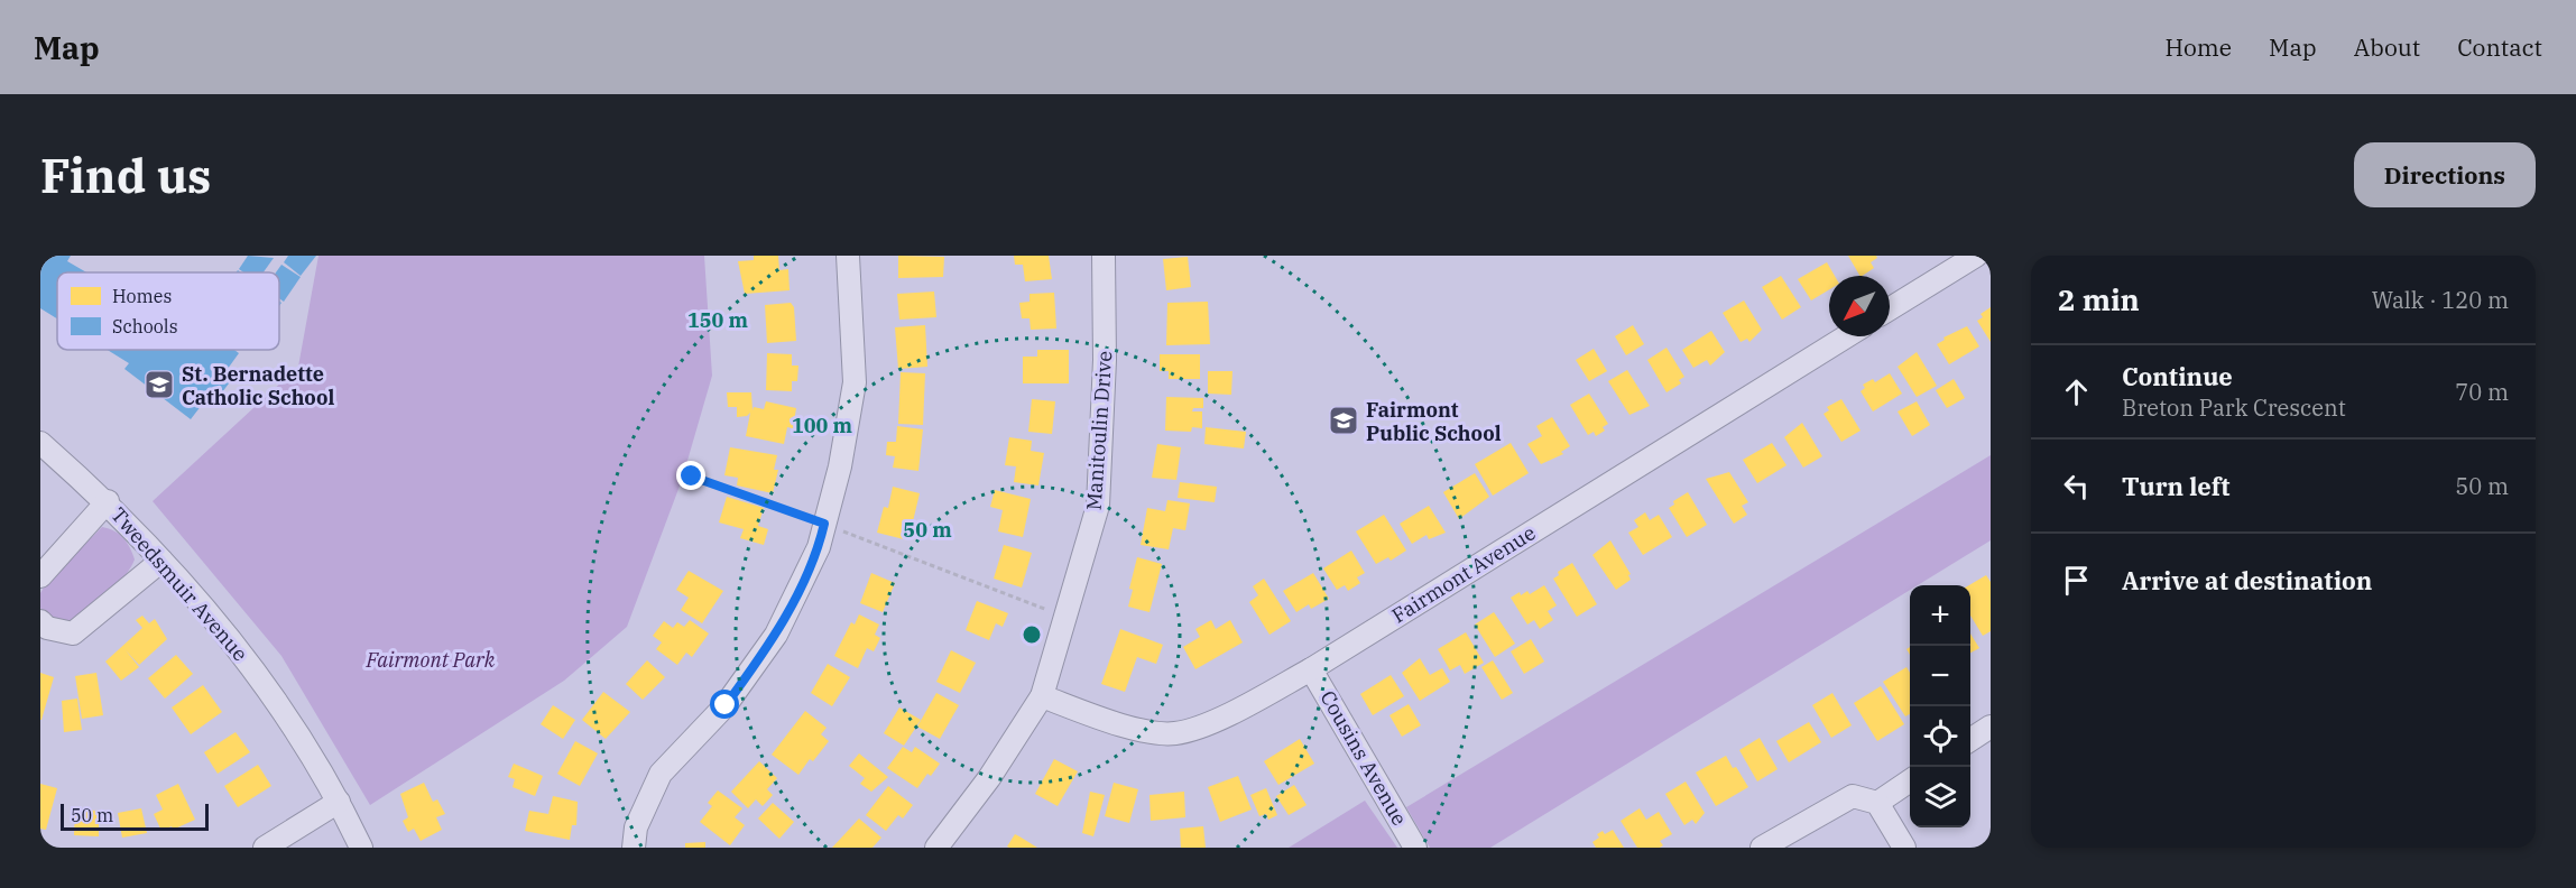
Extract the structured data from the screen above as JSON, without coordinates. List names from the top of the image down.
{
  "streets": {
    "street": [
      "Manitoulin Drive",
      "Fairmont Avenue",
      "Tweedsmuir Avenue",
      "Cousins Avenue"
    ]
  },
  "crossings": [
    ["Manitoulin Drive", "Fairmont Avenue"],
    ["Fairmont Avenue", "Cousins Avenue"]
  ],
  "parks": ["Fairmont Park"],
  "places": {
    "school or university": ["St. Bernadette Catholic School", "Fairmont Public School"]
  },
  "legend": ["Homes", "Schools"],
  "scale_bar": "50 m",
  "north": "bottom left",
  "page": {
    "header": "Map",
    "nav": [
      "Home",
      "Map",
      "About",
      "Contact"
    ],
    "buttons": "Directions",
    "title": "Find us",
    "heading": ["2 min", "Walk · 120 m"],
    "list": [
      ["Continue", "Breton Park Crescent", "70 m"],
      ["Turn left", "50 m"],
      "Arrive at destination"
    ],
    "map_buttons": ["+", "−"],
    "scale": "50 m"
  },
  "rings": ["150 m", "100 m", "50 m"]
}
